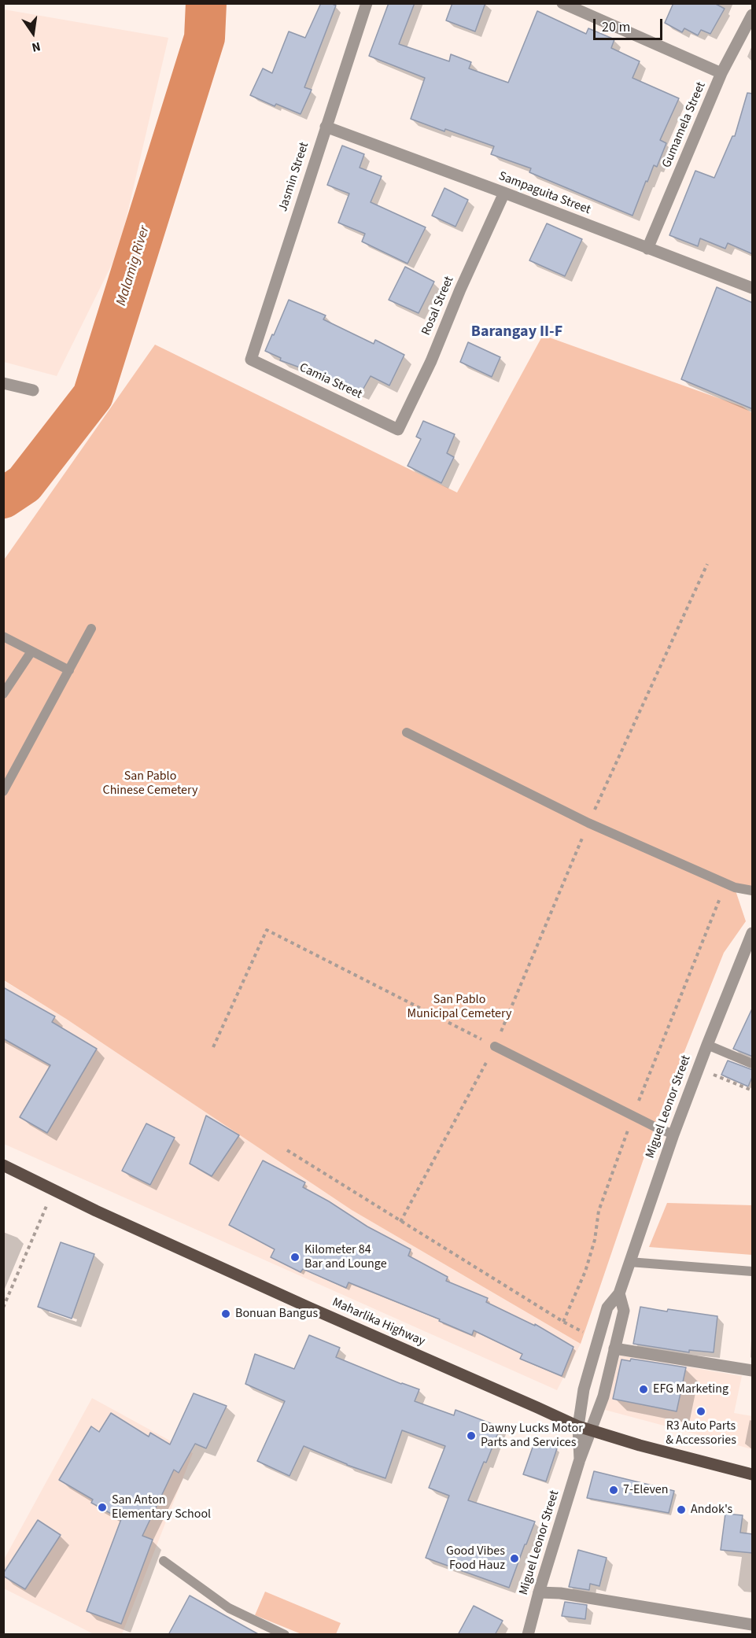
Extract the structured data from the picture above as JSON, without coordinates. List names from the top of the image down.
{
  "streets": {
    "main road": ["Maharlika Highway"],
    "street": [
      "Gumamela Street",
      "Jasmin Street",
      "Sampaguita Street",
      "Rosal Street",
      "Camia Street",
      "Miguel Leonor Street"
    ]
  },
  "crossings": [
    ["Gumamela Street", "Sampaguita Street"],
    ["Jasmin Street", "Sampaguita Street"],
    ["Jasmin Street", "Camia Street"],
    ["Sampaguita Street", "Rosal Street"],
    ["Rosal Street", "Camia Street"],
    ["Miguel Leonor Street", "Maharlika Highway"]
  ],
  "districts": ["Barangay II-F"],
  "water": ["Malamig River"],
  "parks": ["San Pablo Chinese Cemetery", "San Pablo Municipal Cemetery"],
  "places": [
    "Kilometer 84 Bar and Lounge",
    "Bonuan Bangus",
    "EFG Marketing",
    "R3 Auto Parts & Accessories",
    "Dawny Lucks Motor Parts and Services",
    "7-Eleven",
    "San Anton Elementary School",
    "Andok's",
    "Good Vibes Food Hauz"
  ],
  "scale_bar": "20 m",
  "north": "bottom"
}
